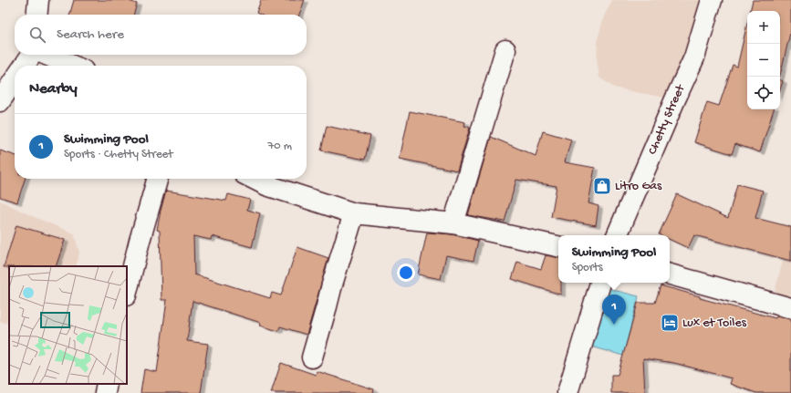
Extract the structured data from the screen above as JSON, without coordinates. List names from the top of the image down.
{
  "streets": {
    "street": ["Chetty Street"]
  },
  "places": {
    "shop": ["Litro Gas"],
    "hotel": ["Lux et Toiles"]
  },
  "page": {
    "map_buttons": ["+", "−"],
    "search": "Search here",
    "heading": "Nearby",
    "list": [
      {
        "mark": "1",
        "name": "Swimming Pool",
        "note": "Sports · Chetty Street",
        "value": "70 m"
      }
    ],
    "popup": ["Swimming Pool", "Sports"],
    "pins": "1"
  }
}
